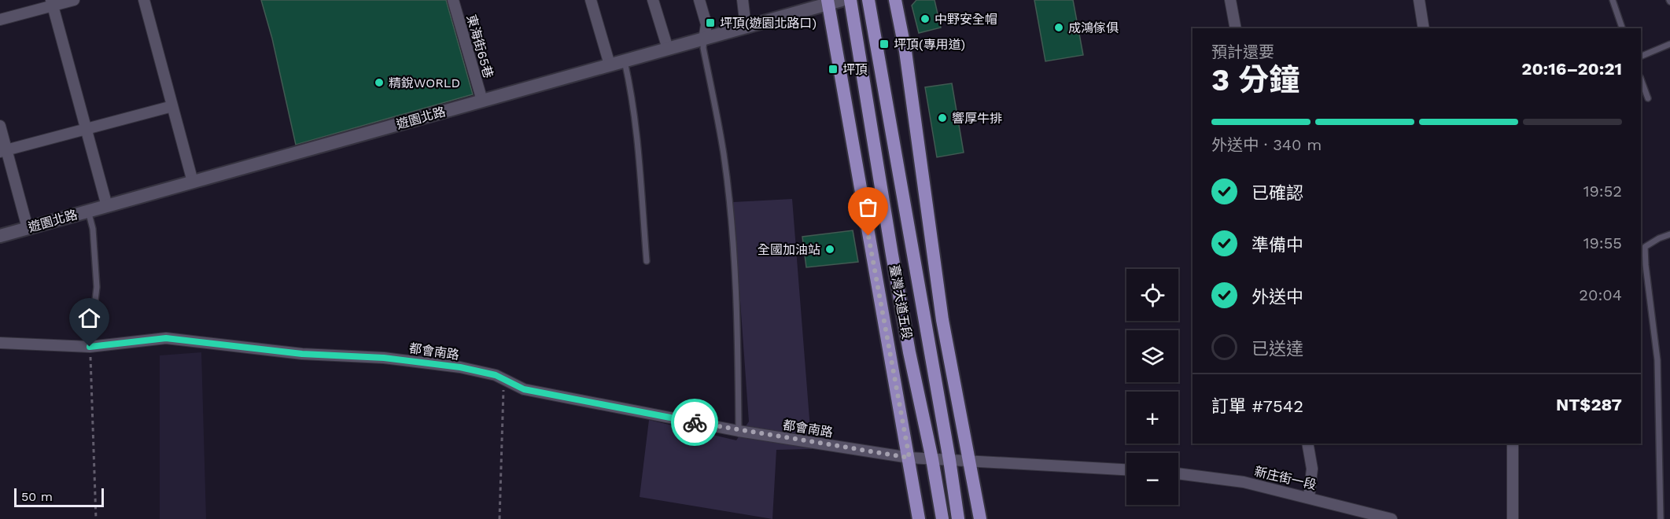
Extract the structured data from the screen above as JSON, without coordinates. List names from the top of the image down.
{
  "streets": {
    "main road": ["臺灣大道五段"],
    "street": [
      "東海街65巷",
      "遊園北路",
      "都會南路",
      "新庄街一段"
    ]
  },
  "crossings": [
    ["東海街65巷", "遊園北路"],
    ["遊園北路", "臺灣大道五段"],
    ["臺灣大道五段", "都會南路"]
  ],
  "places": {
    "other": [
      "中野安全帽",
      "成鴻傢俱",
      "精銳WORLD",
      "響厚牛排",
      "全國加油站"
    ],
    "transit": ["坪頂(遊園北路口)", "坪頂(專用道)", "坪頂"]
  },
  "scale_bar": "50 m",
  "page": {
    "heading": ["3 分鐘", "預計還要", "20:16–20:21"],
    "panel": ["訂單 #7542", "NT$287"],
    "bar": "外送中 · 340 m",
    "list": [
      ["已確認", "19:52"],
      ["準備中", "19:55"],
      ["外送中", "20:04"],
      "已送達"
    ],
    "map_buttons": ["+", "−"],
    "scale": "50 m"
  }
}
